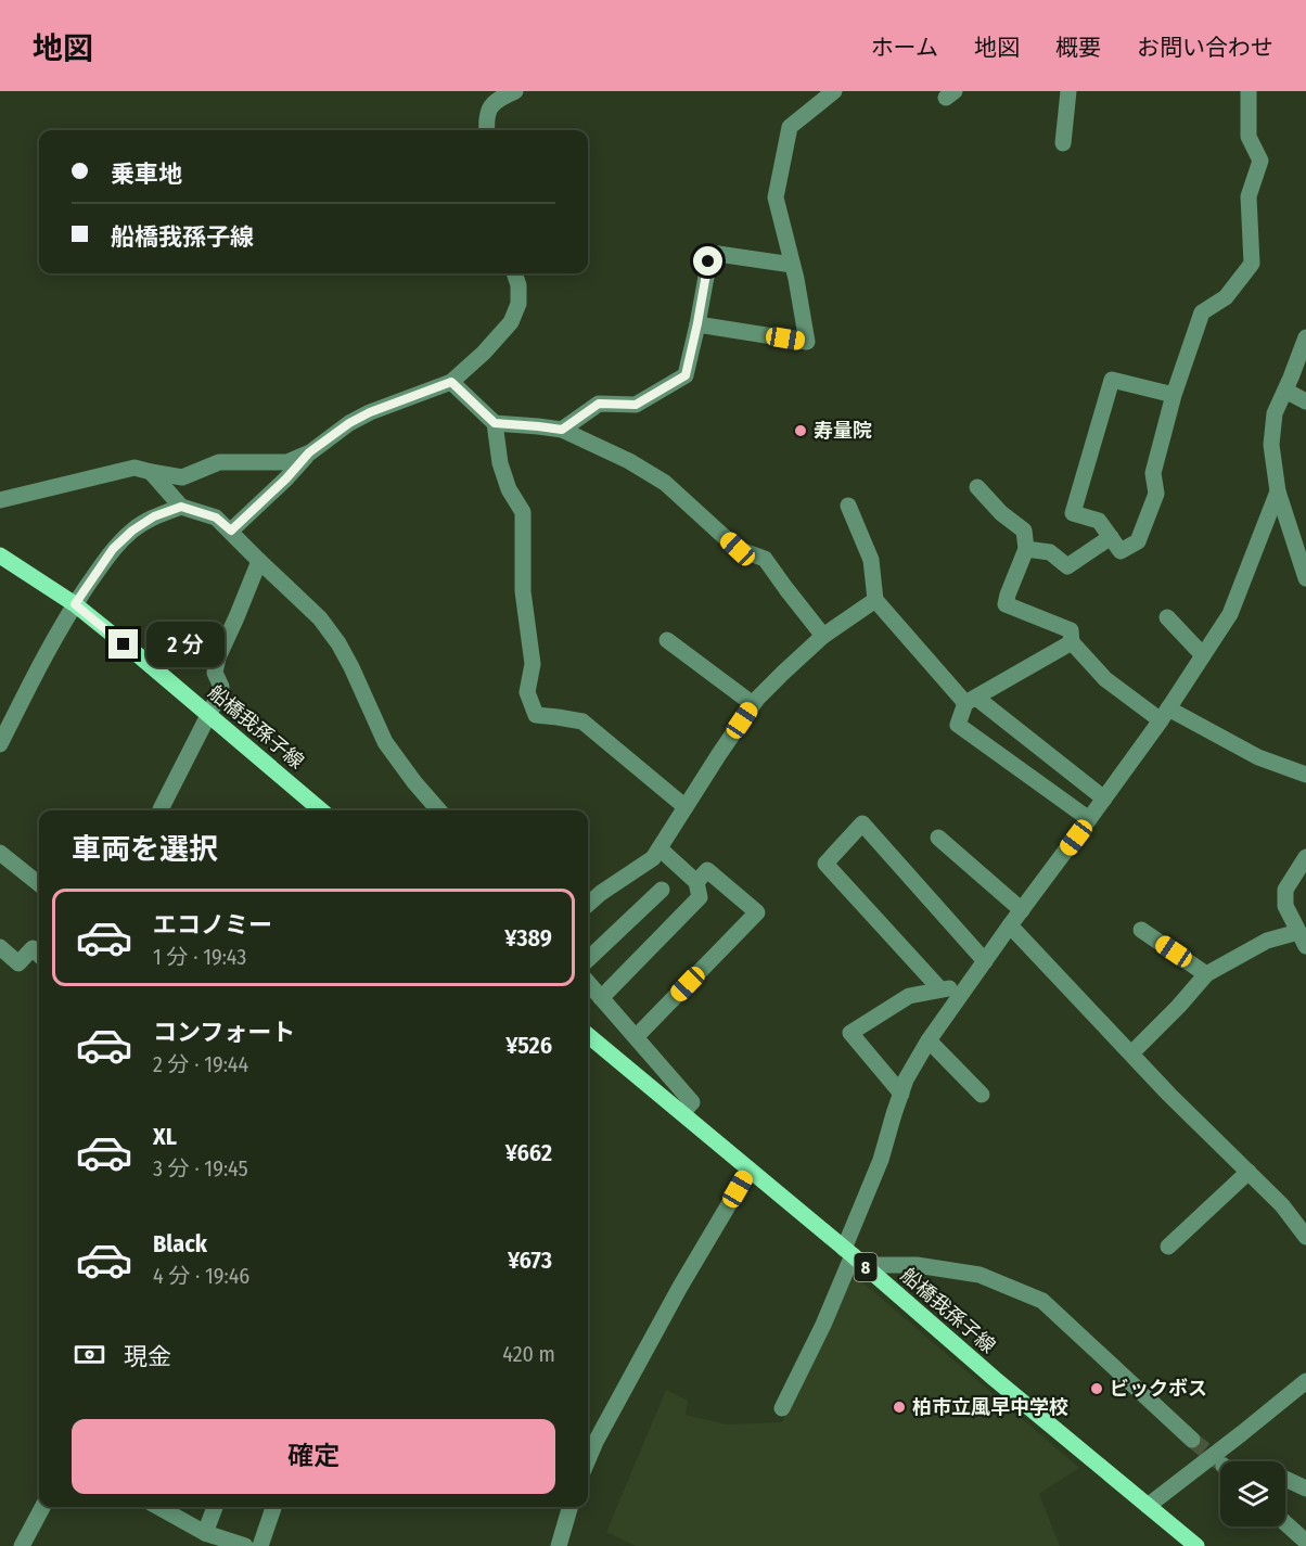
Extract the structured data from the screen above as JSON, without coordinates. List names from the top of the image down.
{
  "streets": {
    "main road": ["船橋我孫子線", "8"]
  },
  "places": ["寿量院", "ビックボス", "柏市立風早中学校"],
  "page": {
    "header": "地図",
    "nav": [
      "ホーム",
      "地図",
      "概要",
      "お問い合わせ"
    ],
    "banner": ["乗車地", "船橋我孫子線"],
    "bubble": "2 分",
    "heading": "車両を選択",
    "list": [
      {
        "name": "エコノミー",
        "note": "1 分 · 19:43",
        "value": "¥389"
      },
      {
        "name": "コンフォート",
        "note": "2 分 · 19:44",
        "value": "¥526"
      },
      {
        "name": "XL",
        "note": "3 分 · 19:45",
        "value": "¥662"
      },
      {
        "name": "Black",
        "note": "4 分 · 19:46",
        "value": "¥673"
      }
    ],
    "pay": ["現金", "420 m"],
    "buttons": "確定"
  }
}
